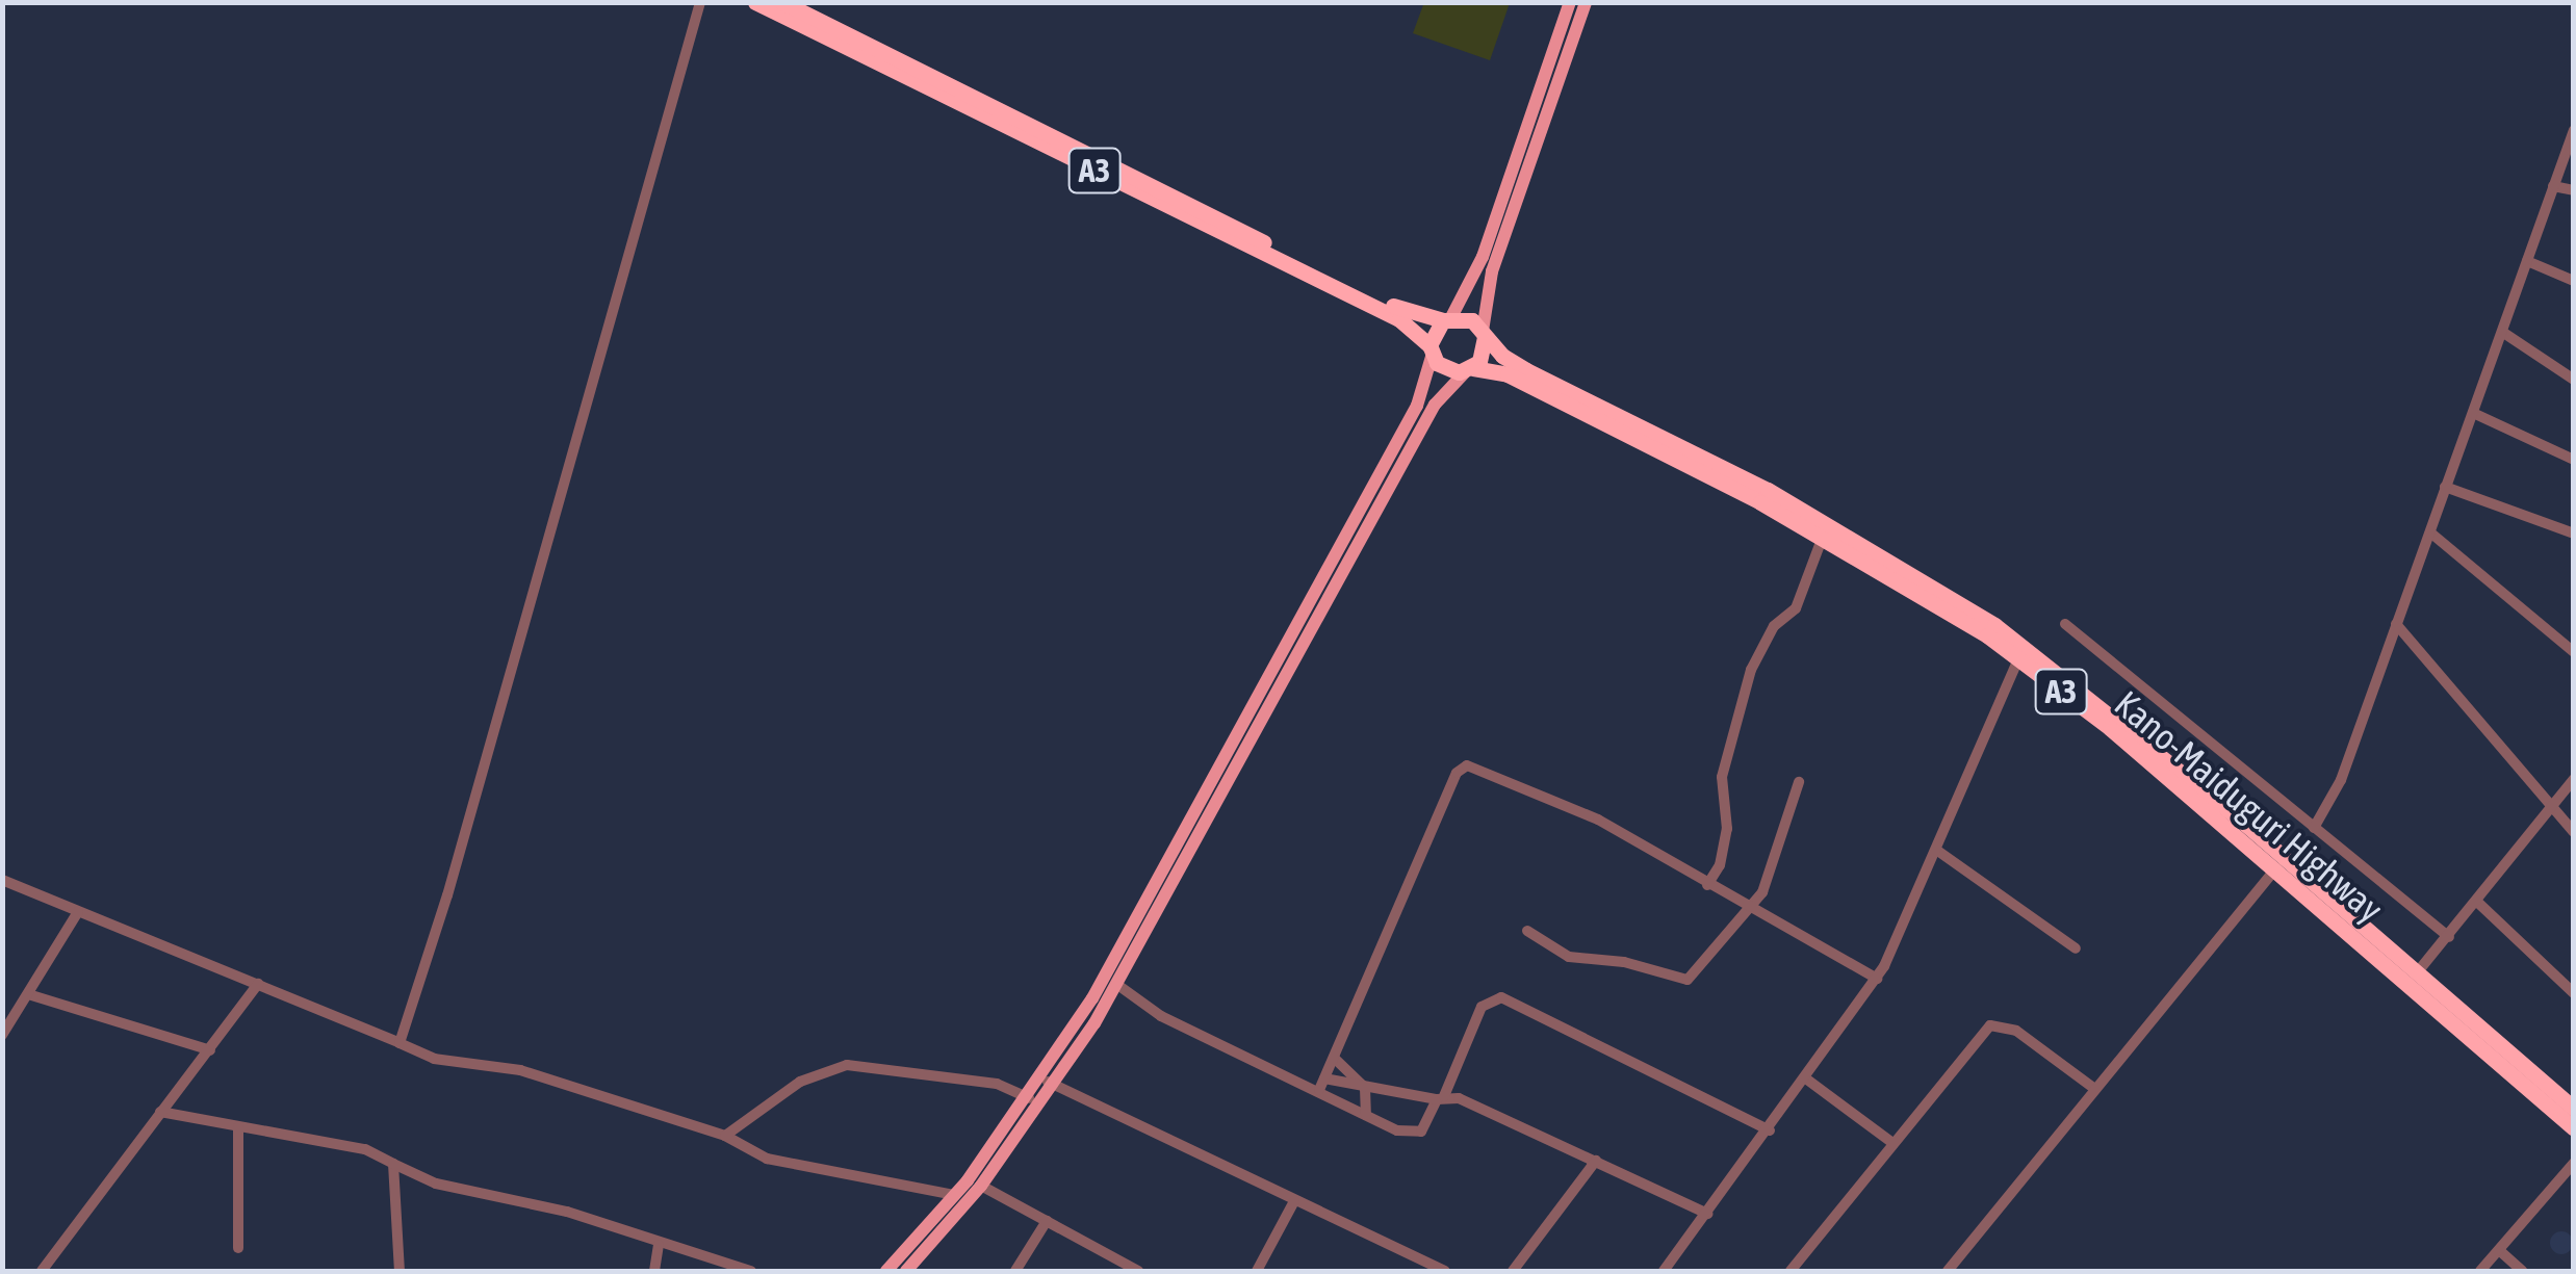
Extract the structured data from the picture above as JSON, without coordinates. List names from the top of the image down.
{
  "streets": {
    "highway": ["A3", "Kano-Maiduguri Highway"]
  },
  "crossings": [
    ["A3", "Kano-Maiduguri Highway"]
  ]
}
